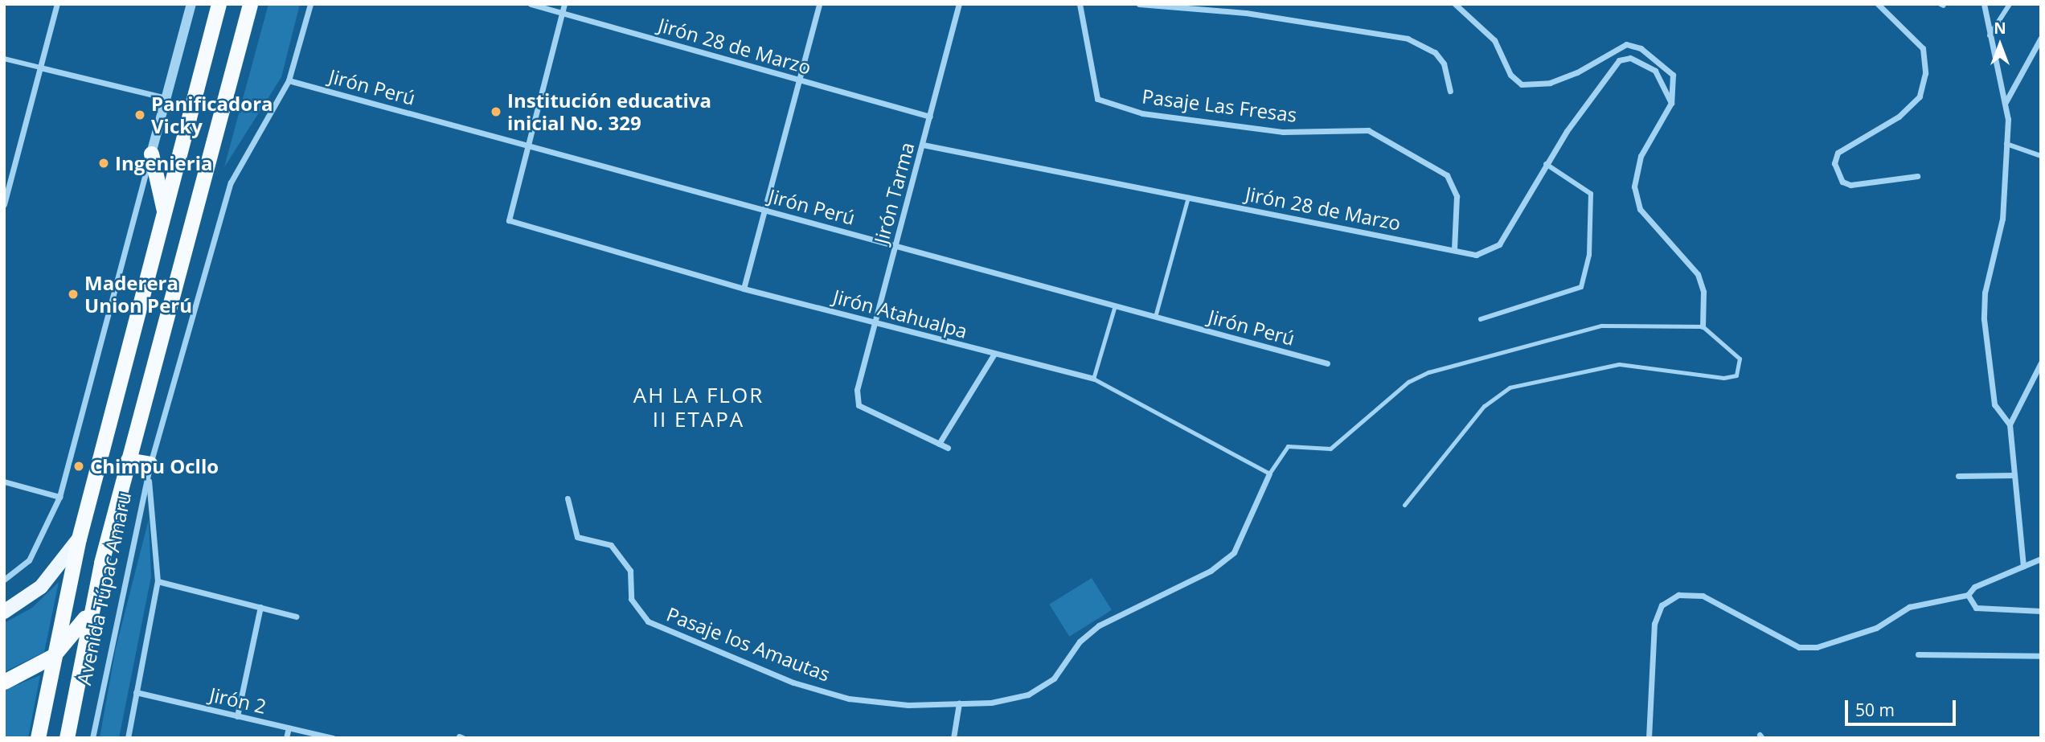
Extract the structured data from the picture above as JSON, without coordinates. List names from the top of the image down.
{
  "streets": {
    "highway": ["Avenida Túpac Amaru"],
    "street": [
      "Jirón 28 de Marzo",
      "Jirón Perú",
      "Pasaje Las Fresas",
      "Jirón Tarma",
      "Jirón Atahualpa",
      "Pasaje los Amautas",
      "Jirón 2"
    ]
  },
  "crossings": [
    ["Jirón 28 de Marzo", "Pasaje Las Fresas"],
    ["Jirón 28 de Marzo", "Jirón Tarma"],
    ["Jirón Perú", "Jirón Tarma"],
    ["Jirón Perú", "Jirón Atahualpa"],
    ["Jirón Perú", "Avenida Túpac Amaru"],
    ["Jirón Tarma", "Jirón Atahualpa"],
    ["Jirón Atahualpa", "Pasaje los Amautas"]
  ],
  "districts": ["AH LA FLOR II ETAPA"],
  "places": [
    "Institución educativa inicial No. 329",
    "Panificadora Vicky",
    "Ingenieria",
    "Maderera Union Perú",
    "Chimpu Ocllo"
  ],
  "scale_bar": "50 m",
  "north": "top"
}
